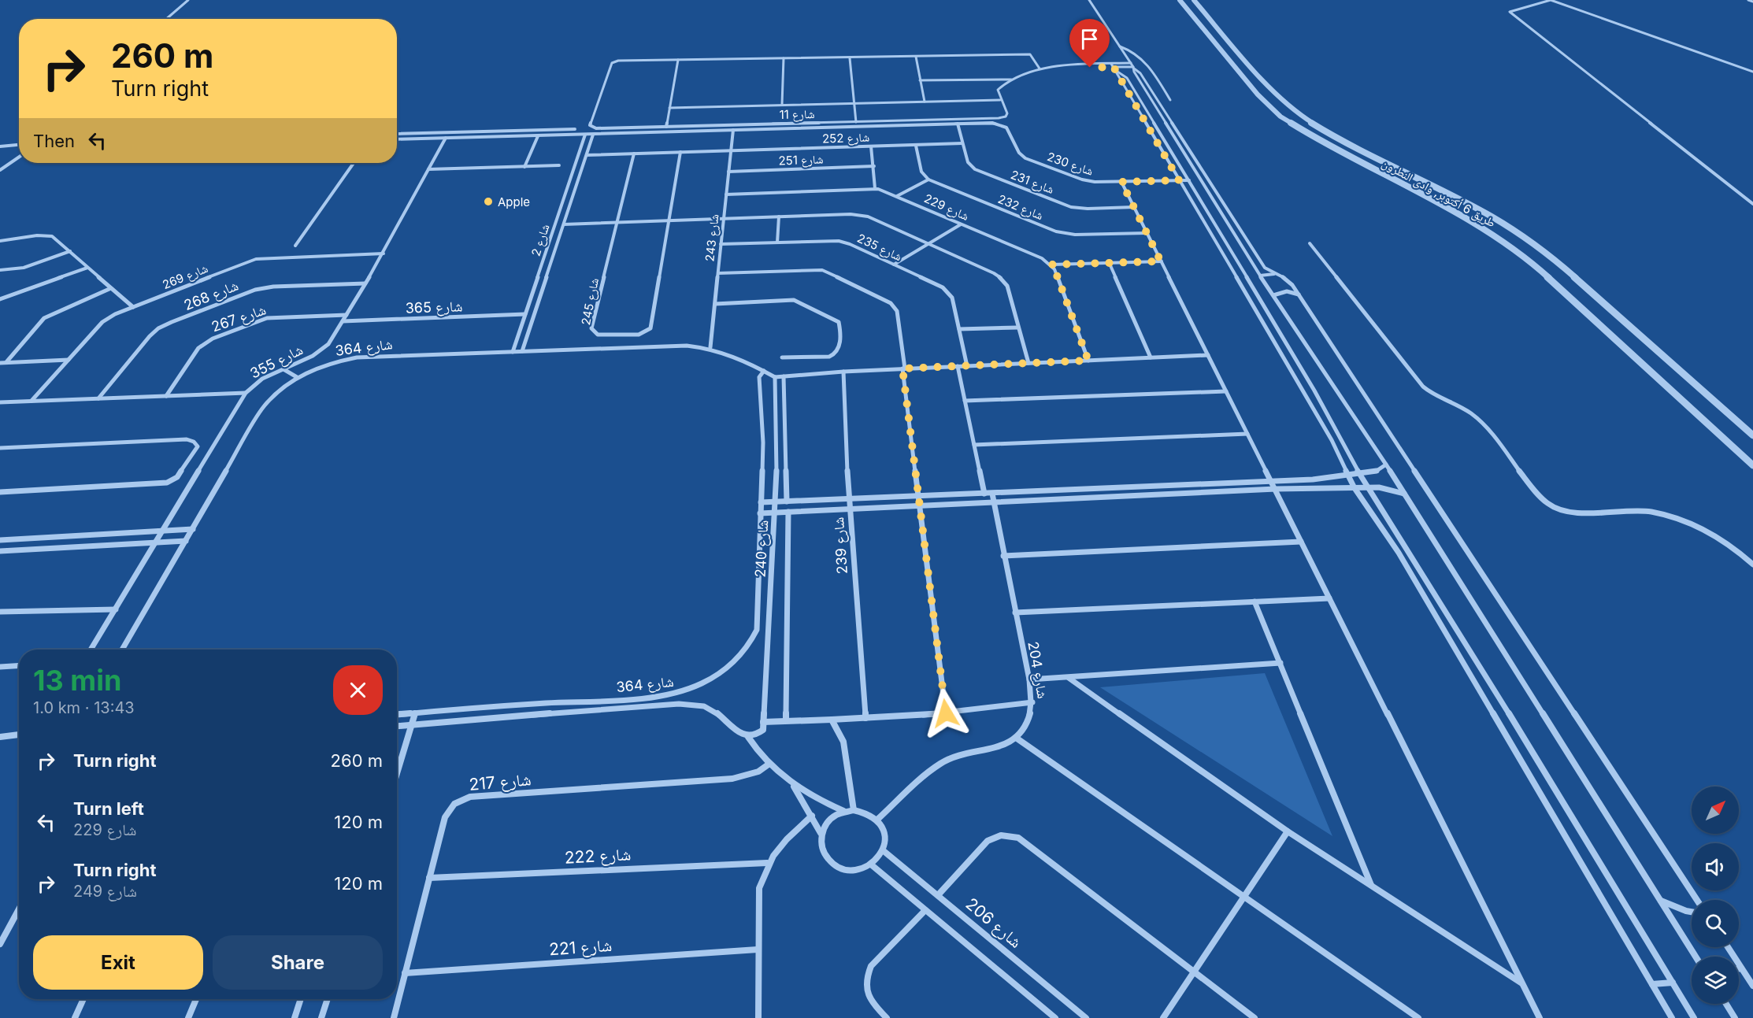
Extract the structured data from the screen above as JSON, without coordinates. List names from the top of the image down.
{
  "streets": {
    "street": [
      "شارع 11",
      "شارع 252",
      "شارع 251",
      "شارع 230",
      "شارع 231",
      "طريق 6 أكتوبر, وادى النطرون",
      "شارع 229",
      "شارع 232",
      "شارع 243",
      "شارع 2",
      "شارع 235",
      "شارع 269",
      "شارع 268",
      "شارع 245",
      "شارع 365",
      "شارع 267",
      "شارع 364",
      "شارع 355",
      "شارع 239",
      "شارع 240",
      "شارع 204",
      "شارع 217",
      "شارع 222",
      "شارع 206",
      "شارع 221"
    ]
  },
  "crossings": [
    ["شارع 11", "شارع 230"],
    ["شارع 11", "شارع 231"],
    ["شارع 11", "شارع 243"],
    ["شارع 11", "شارع 2"],
    ["شارع 11", "شارع 355"],
    ["شارع 252", "شارع 231"],
    ["شارع 252", "شارع 243"],
    ["شارع 252", "شارع 2"],
    ["شارع 252", "شارع 245"],
    ["شارع 251", "شارع 243"],
    ["شارع 229", "شارع 243"],
    ["شارع 243", "شارع 235"],
    ["شارع 243", "شارع 364"],
    ["شارع 2", "شارع 365"],
    ["شارع 2", "شارع 364"],
    ["شارع 269", "شارع 355"],
    ["شارع 268", "شارع 355"],
    ["شارع 365", "شارع 355"],
    ["شارع 267", "شارع 355"],
    ["شارع 364", "شارع 240"],
    ["شارع 217", "شارع 222"],
    ["شارع 217", "شارع 221"]
  ],
  "places": ["Apple"],
  "north": "top right",
  "page": {
    "turn": ["260 m", "Turn right"],
    "then": "Then",
    "heading": ["13 min", "1.0 km · 13:43"],
    "list": [
      {
        "name": "Turn right",
        "value": "260 m"
      },
      {
        "name": "Turn left",
        "note": "شارع 229",
        "value": "120 m"
      },
      {
        "name": "Turn right",
        "note": "شارع 249",
        "value": "120 m"
      }
    ],
    "buttons": ["Exit", "Share"]
  }
}
